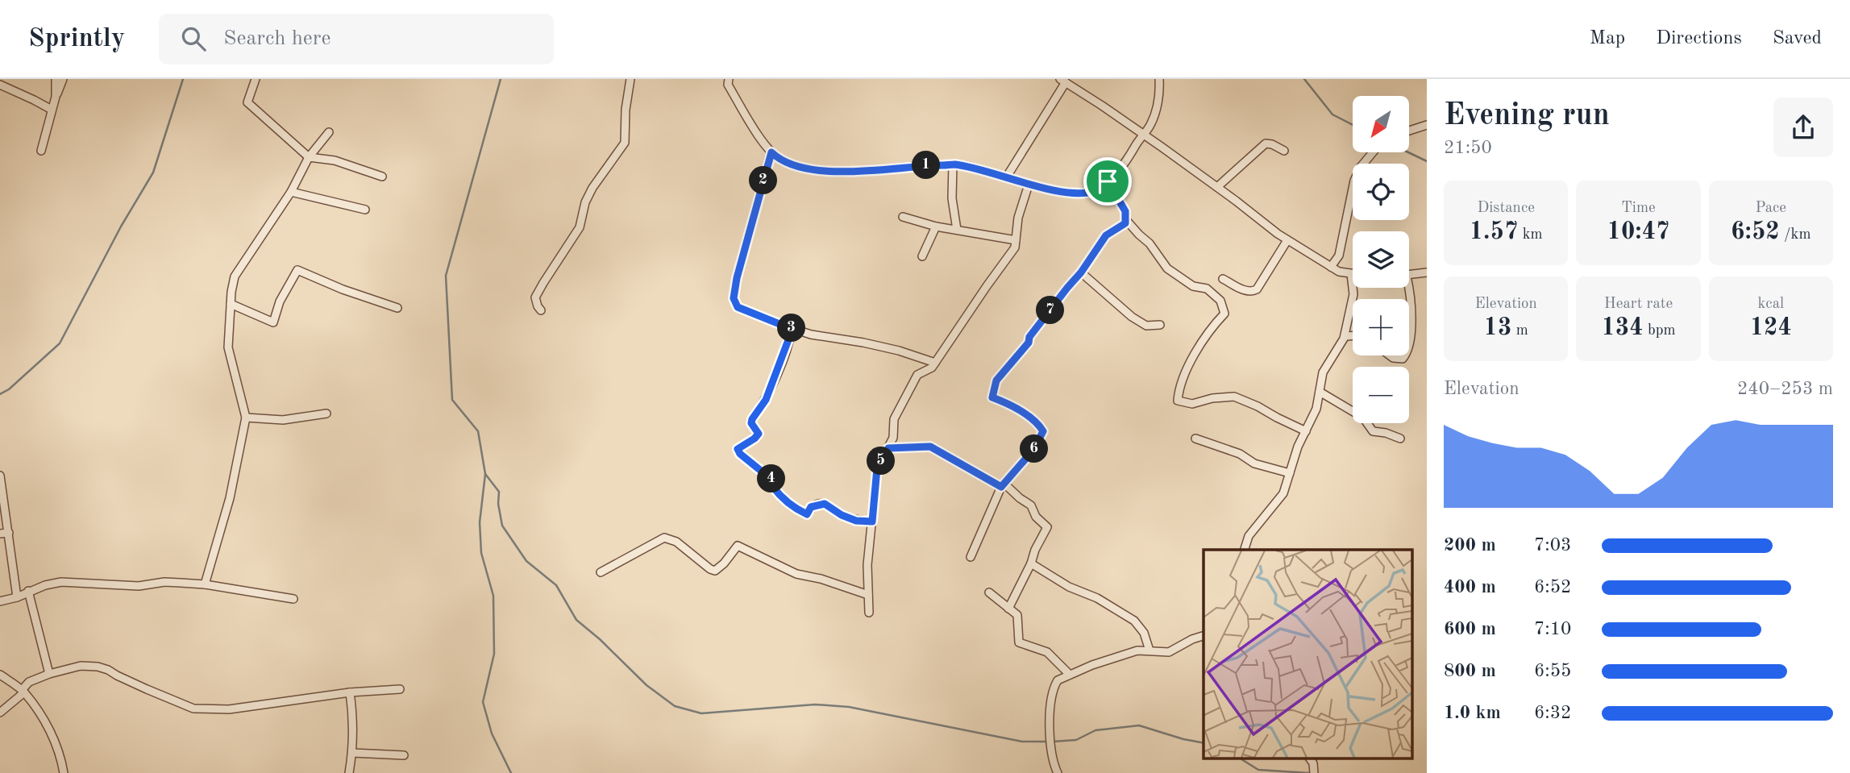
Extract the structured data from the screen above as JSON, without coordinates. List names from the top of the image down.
{
  "north": "bottom left",
  "page": {
    "header": "Sprintly",
    "search": "Search here",
    "nav": ["Map", "Directions", "Saved"],
    "heading": ["Evening run", "21:50"],
    "map_buttons": ["+", "−"],
    "pins": [
      "1",
      "2",
      "7",
      "3",
      "6",
      "5",
      "4"
    ],
    "stats": [
      ["Distance", "1.57 km"],
      ["Time", "10:47"],
      ["Pace", "6:52 /km"],
      ["Elevation", "13 m"],
      ["Heart rate", "134 bpm"],
      ["kcal", "124"]
    ],
    "chart": ["Elevation", "240–253 m"],
    "list": [
      {
        "name": "200 m",
        "note": "7:03"
      },
      {
        "name": "400 m",
        "note": "6:52"
      },
      {
        "name": "600 m",
        "note": "7:10"
      },
      {
        "name": "800 m",
        "note": "6:55"
      },
      {
        "name": "1.0 km",
        "note": "6:32"
      }
    ]
  }
}
